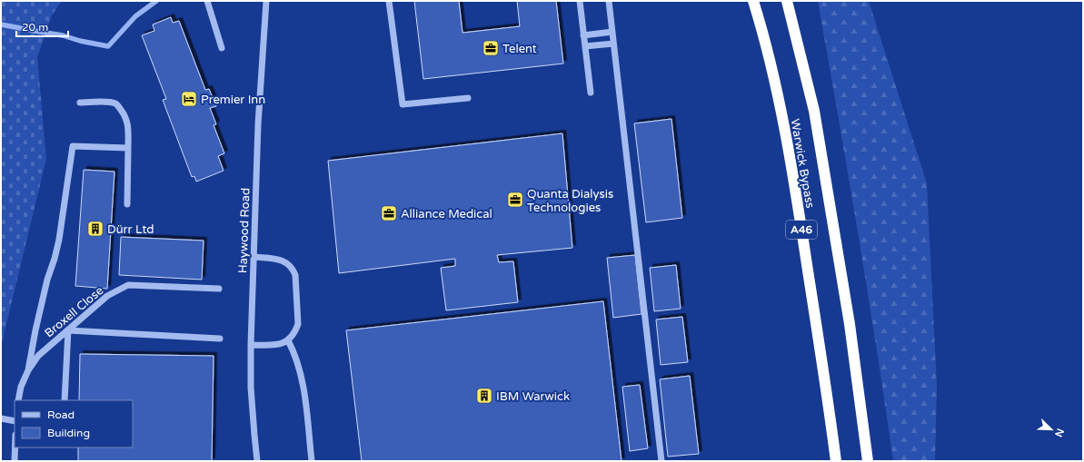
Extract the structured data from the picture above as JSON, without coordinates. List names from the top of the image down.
{
  "streets": {
    "highway": ["Warwick Bypass", "A46"],
    "street": ["Haywood Road", "Broxell Close"]
  },
  "places": {
    "office": ["Telent", "Quanta Dialysis Technologies", "Alliance Medical"],
    "hotel": ["Premier Inn"],
    "building": ["Dürr Ltd", "IBM Warwick"]
  },
  "legend": ["Road", "Building"],
  "scale_bar": "20 m",
  "north": "bottom right"
}
